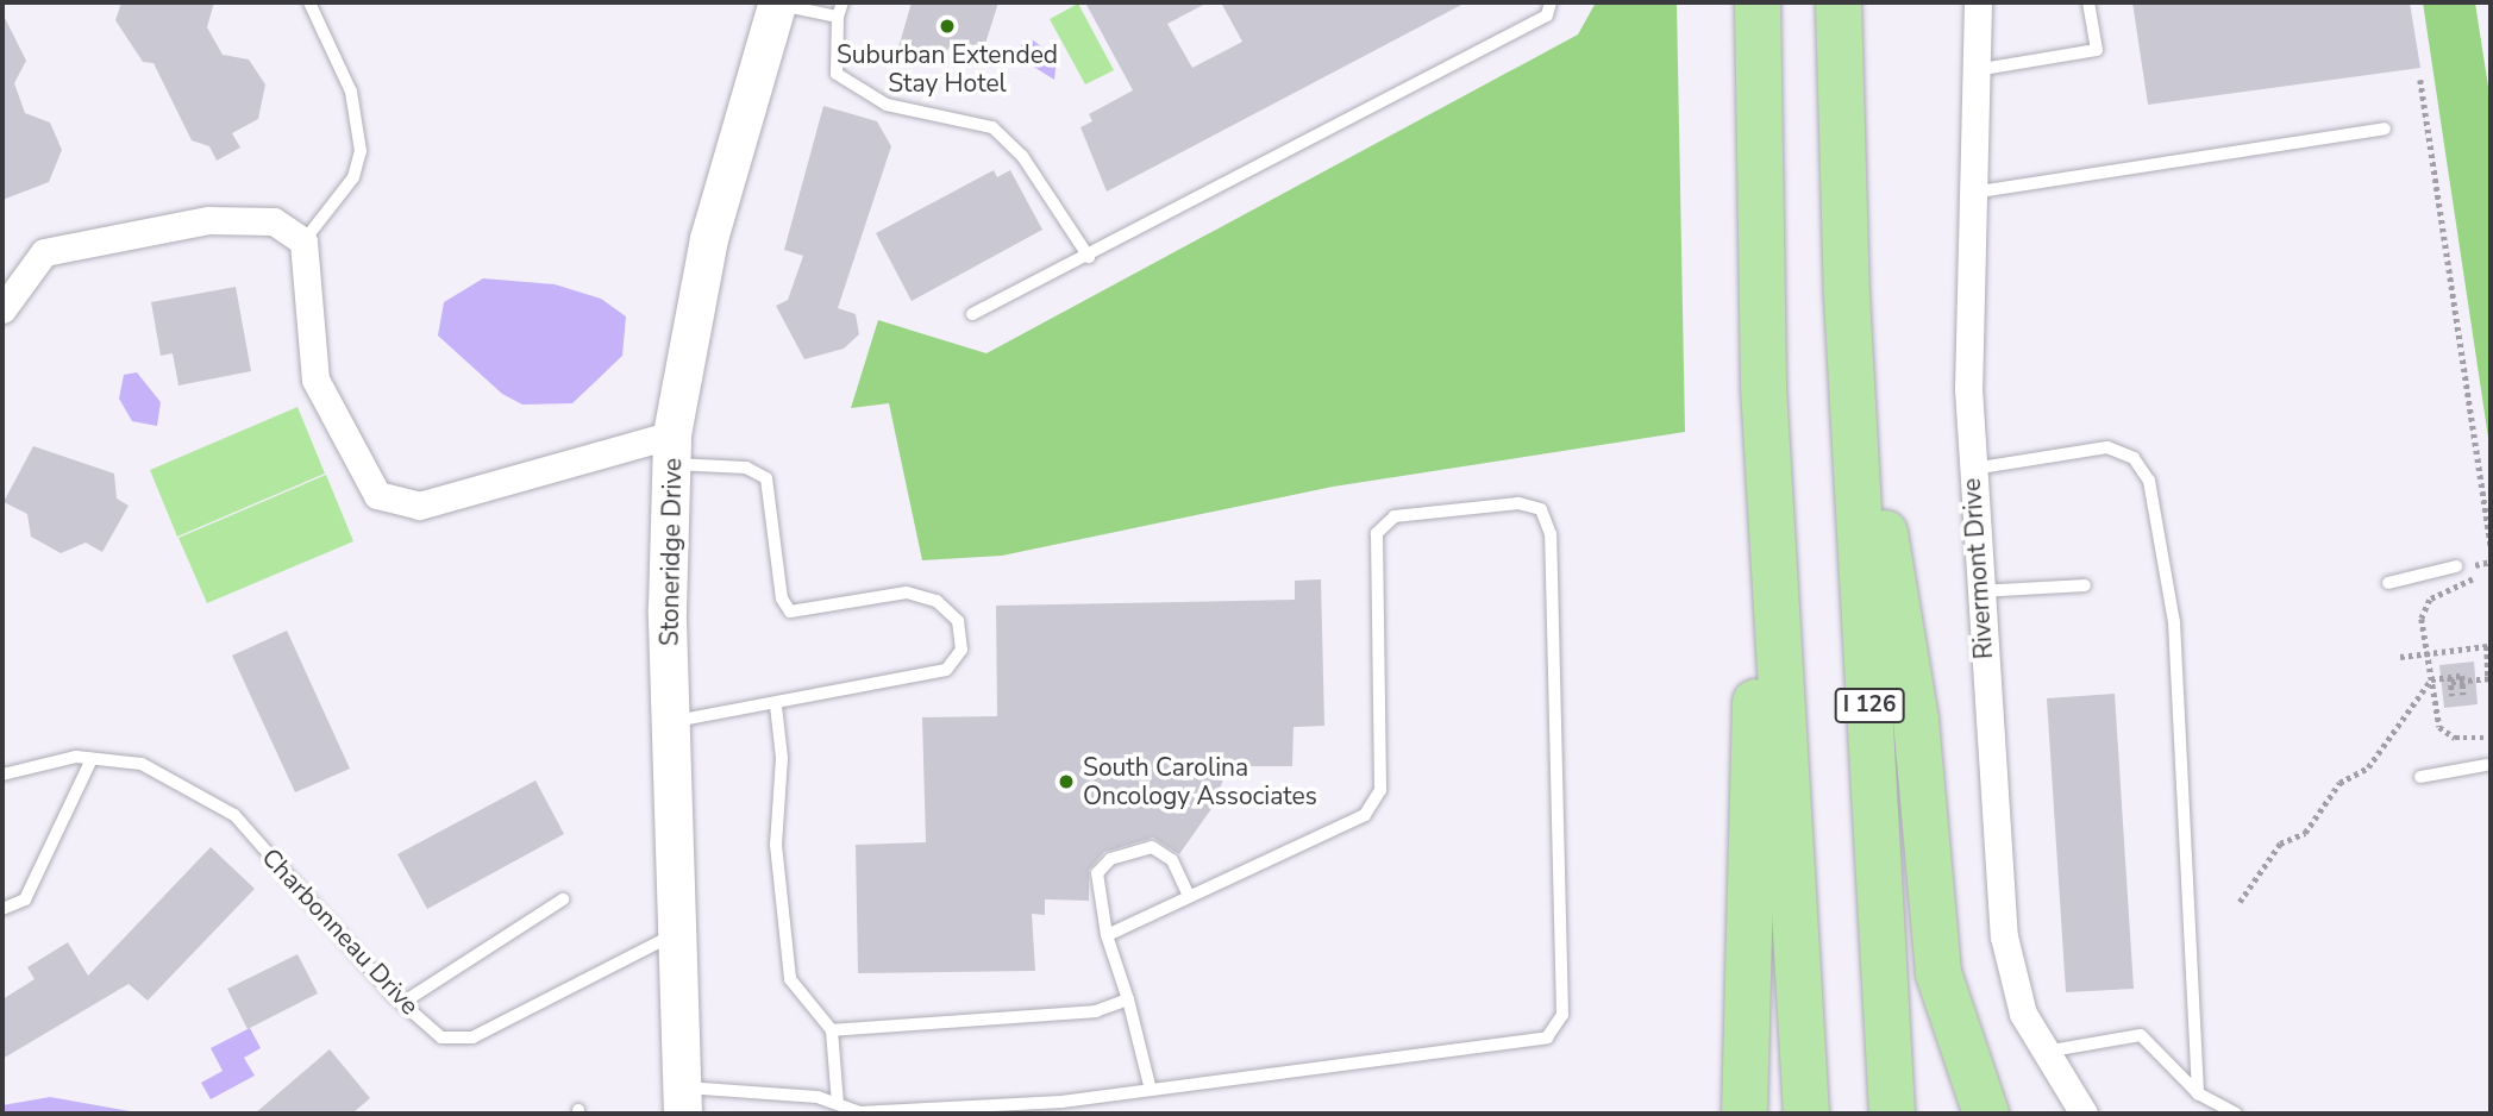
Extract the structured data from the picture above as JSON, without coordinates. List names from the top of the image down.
{
  "streets": {
    "highway": ["I 126"],
    "street": ["Stoneridge Drive", "Rivermont Drive"],
    "lane": ["Charbonneau Drive"]
  },
  "crossings": [
    ["Stoneridge Drive", "Charbonneau Drive"]
  ],
  "places": ["Suburban Extended Stay Hotel", "South Carolina Oncology Associates"]
}
